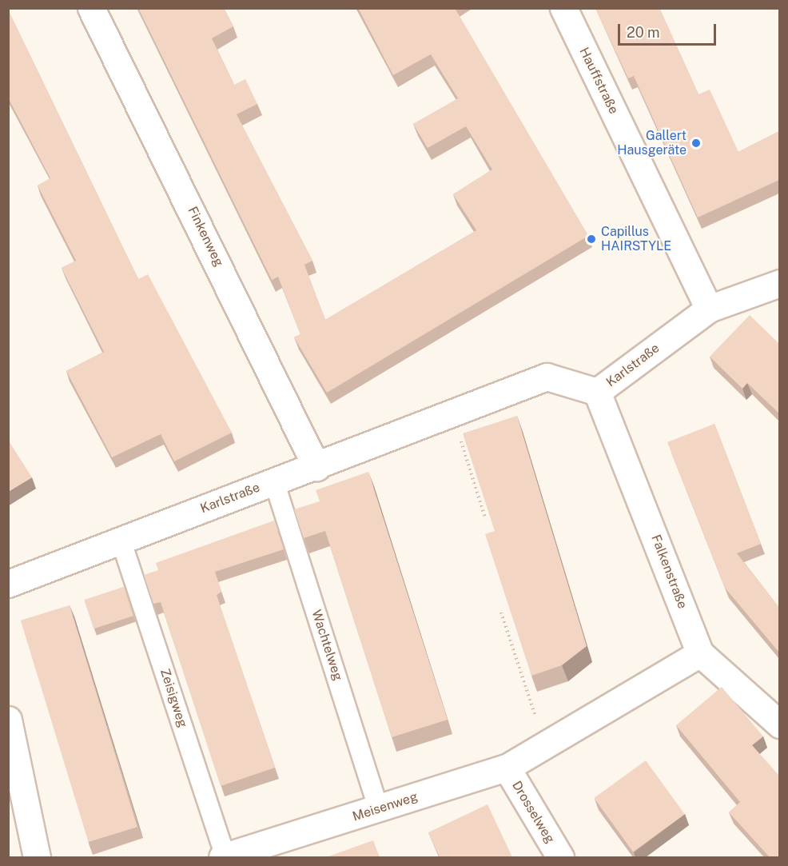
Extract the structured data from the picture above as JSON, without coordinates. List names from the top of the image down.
{
  "streets": {
    "street": [
      "Hauffstraße",
      "Finkenweg",
      "Karlstraße",
      "Falkenstraße",
      "Meisenweg",
      "Drosselweg"
    ],
    "lane": ["Wachtelweg", "Zeisigweg"]
  },
  "crossings": [
    ["Hauffstraße", "Karlstraße"],
    ["Finkenweg", "Karlstraße"],
    ["Karlstraße", "Falkenstraße"],
    ["Karlstraße", "Wachtelweg"],
    ["Karlstraße", "Zeisigweg"],
    ["Falkenstraße", "Meisenweg"],
    ["Wachtelweg", "Meisenweg"],
    ["Zeisigweg", "Meisenweg"],
    ["Meisenweg", "Drosselweg"]
  ],
  "places": ["Gallert Hausgeräte", "Capillus HAIRSTYLE"],
  "scale_bar": "20 m"
}
